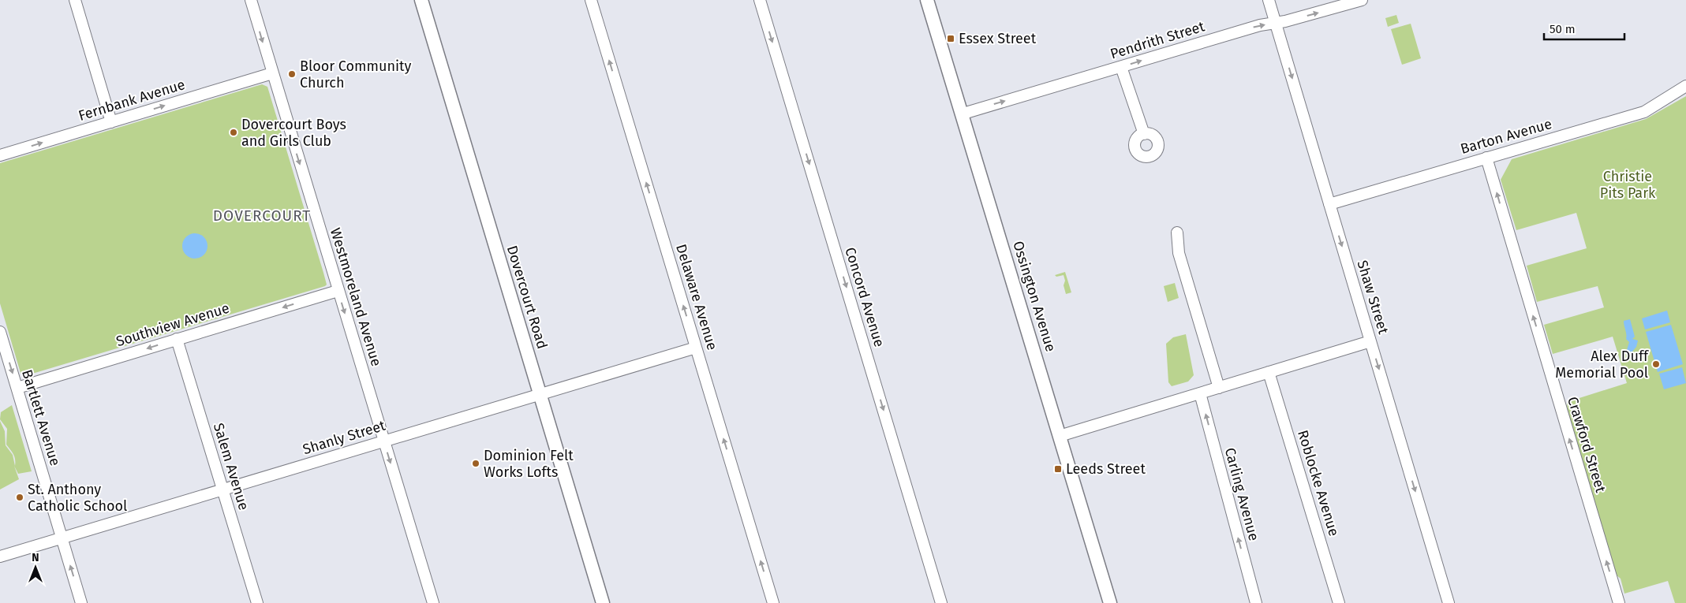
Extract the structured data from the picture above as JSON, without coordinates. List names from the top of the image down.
{
  "streets": {
    "street": [
      "Pendrith Street",
      "Fernbank Avenue",
      "Barton Avenue",
      "Ossington Avenue",
      "Westmoreland Avenue",
      "Dovercourt Road",
      "Delaware Avenue",
      "Concord Avenue",
      "Shaw Street",
      "Southview Avenue",
      "Bartlett Avenue",
      "Shanly Street",
      "Crawford Street",
      "Salem Avenue",
      "Roblocke Avenue",
      "Carling Avenue"
    ]
  },
  "crossings": [
    ["Pendrith Street", "Ossington Avenue"],
    ["Pendrith Street", "Shaw Street"],
    ["Fernbank Avenue", "Westmoreland Avenue"],
    ["Barton Avenue", "Shaw Street"],
    ["Barton Avenue", "Crawford Street"],
    ["Westmoreland Avenue", "Southview Avenue"],
    ["Westmoreland Avenue", "Shanly Street"],
    ["Dovercourt Road", "Shanly Street"],
    ["Delaware Avenue", "Shanly Street"],
    ["Southview Avenue", "Bartlett Avenue"],
    ["Southview Avenue", "Salem Avenue"],
    ["Bartlett Avenue", "Shanly Street"],
    ["Shanly Street", "Salem Avenue"]
  ],
  "one_way": [
    "Pendrith Street",
    "Fernbank Avenue",
    "Westmoreland Avenue",
    "Delaware Avenue",
    "Concord Avenue",
    "Shaw Street",
    "Southview Avenue",
    "Crawford Street",
    "Carling Avenue"
  ],
  "districts": ["DOVERCOURT"],
  "parks": ["Christie Pits Park"],
  "places": {
    "transit": ["Essex Street", "Leeds Street"],
    "other": [
      "Bloor Community Church",
      "Dovercourt Boys and Girls Club",
      "Alex Duff Memorial Pool",
      "Dominion Felt Works Lofts",
      "St. Anthony Catholic School"
    ]
  },
  "scale_bar": "50 m",
  "north": "top"
}
